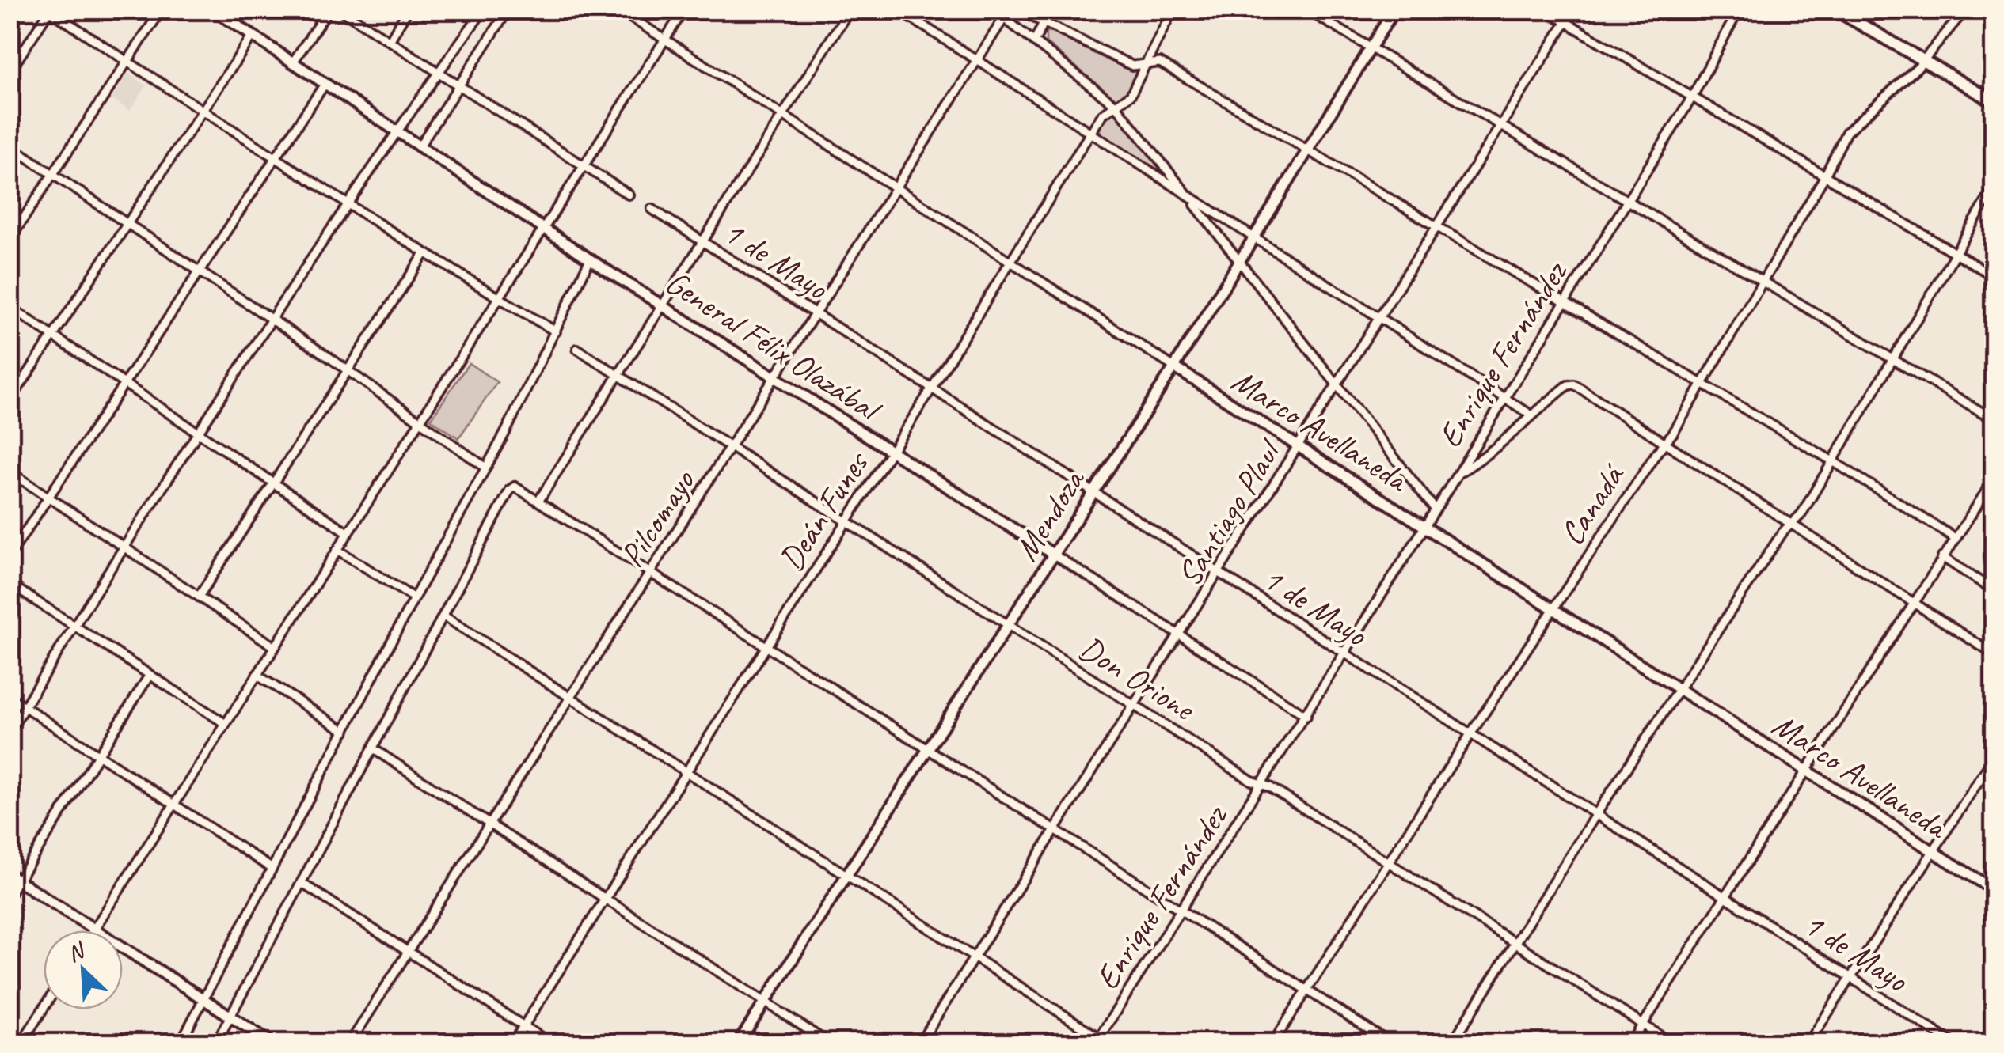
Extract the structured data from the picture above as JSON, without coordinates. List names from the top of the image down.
{
  "streets": {
    "street": [
      "1 de Mayo",
      "General Félix Olazábal",
      "Enrique Fernández",
      "Marco Avellaneda",
      "Canadá",
      "Deán Funes",
      "Santiago Plaul",
      "Mendoza",
      "Pilcomayo",
      "Don Orione"
    ]
  },
  "crossings": [
    ["1 de Mayo", "Enrique Fernández"],
    ["1 de Mayo", "Canadá"],
    ["1 de Mayo", "Deán Funes"],
    ["1 de Mayo", "Santiago Plaul"],
    ["1 de Mayo", "Mendoza"],
    ["1 de Mayo", "Pilcomayo"],
    ["General Félix Olazábal", "Enrique Fernández"],
    ["General Félix Olazábal", "Deán Funes"],
    ["General Félix Olazábal", "Santiago Plaul"],
    ["General Félix Olazábal", "Mendoza"],
    ["General Félix Olazábal", "Pilcomayo"],
    ["Enrique Fernández", "Marco Avellaneda"],
    ["Enrique Fernández", "Don Orione"],
    ["Marco Avellaneda", "Canadá"],
    ["Marco Avellaneda", "Deán Funes"],
    ["Marco Avellaneda", "Santiago Plaul"],
    ["Marco Avellaneda", "Mendoza"],
    ["Marco Avellaneda", "Pilcomayo"],
    ["Canadá", "Don Orione"],
    ["Deán Funes", "Don Orione"],
    ["Santiago Plaul", "Don Orione"],
    ["Mendoza", "Don Orione"],
    ["Pilcomayo", "Don Orione"]
  ],
  "north": "top left"
}
